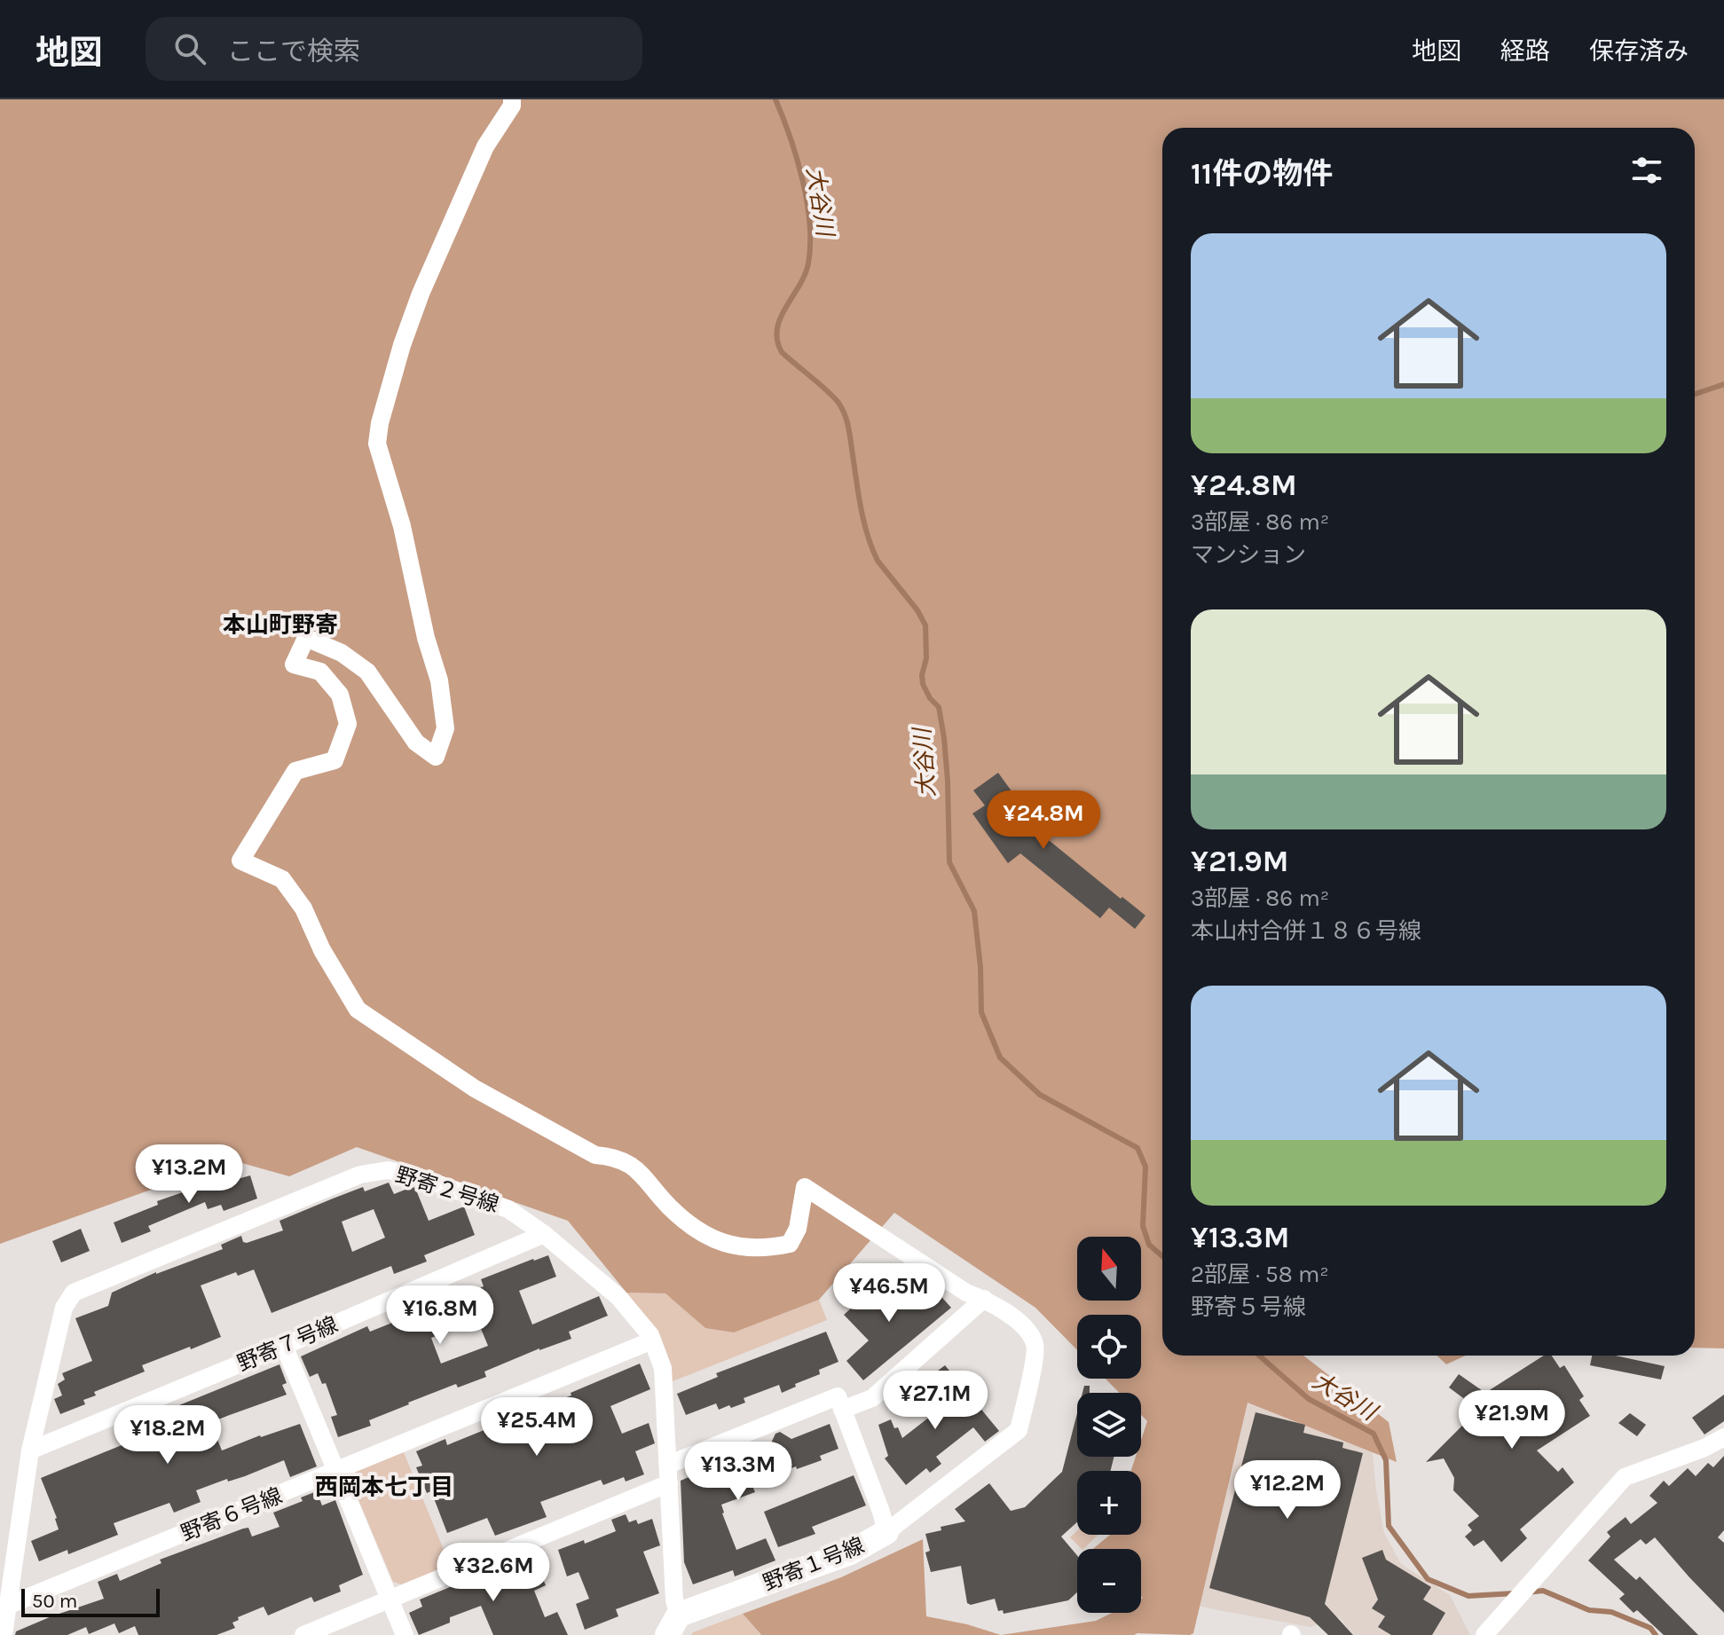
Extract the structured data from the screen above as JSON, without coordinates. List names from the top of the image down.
{
  "streets": {
    "street": [
      "野寄２号線",
      "野寄７号線",
      "野寄６号線",
      "野寄１号線"
    ]
  },
  "crossings": [
    ["野寄２号線", "野寄７号線"],
    ["野寄２号線", "野寄６号線"],
    ["野寄２号線", "野寄１号線"]
  ],
  "districts": ["本山町野寄", "西岡本七丁目"],
  "water": ["大谷川"],
  "scale_bar": "50 m",
  "north": "top",
  "page": {
    "header": "地図",
    "search": "ここで検索",
    "nav": ["地図", "経路", "保存済み"],
    "heading": "11件の物件",
    "list": [
      {
        "name": "¥24.8M",
        "note": "3部屋 · 86 m² · マンション"
      },
      {
        "name": "¥21.9M",
        "note": "3部屋 · 86 m² · 本山村合併１８６号線"
      },
      {
        "name": "¥13.3M",
        "note": "2部屋 · 58 m² · 野寄５号線"
      }
    ],
    "price": [
      "¥24.8M",
      "¥13.2M",
      "¥46.5M",
      "¥16.8M",
      "¥27.1M",
      "¥21.9M",
      "¥25.4M",
      "¥18.2M",
      "¥13.3M",
      "¥12.2M",
      "¥32.6M"
    ],
    "map_buttons": ["+", "−"],
    "scale": "50 m"
  }
}
